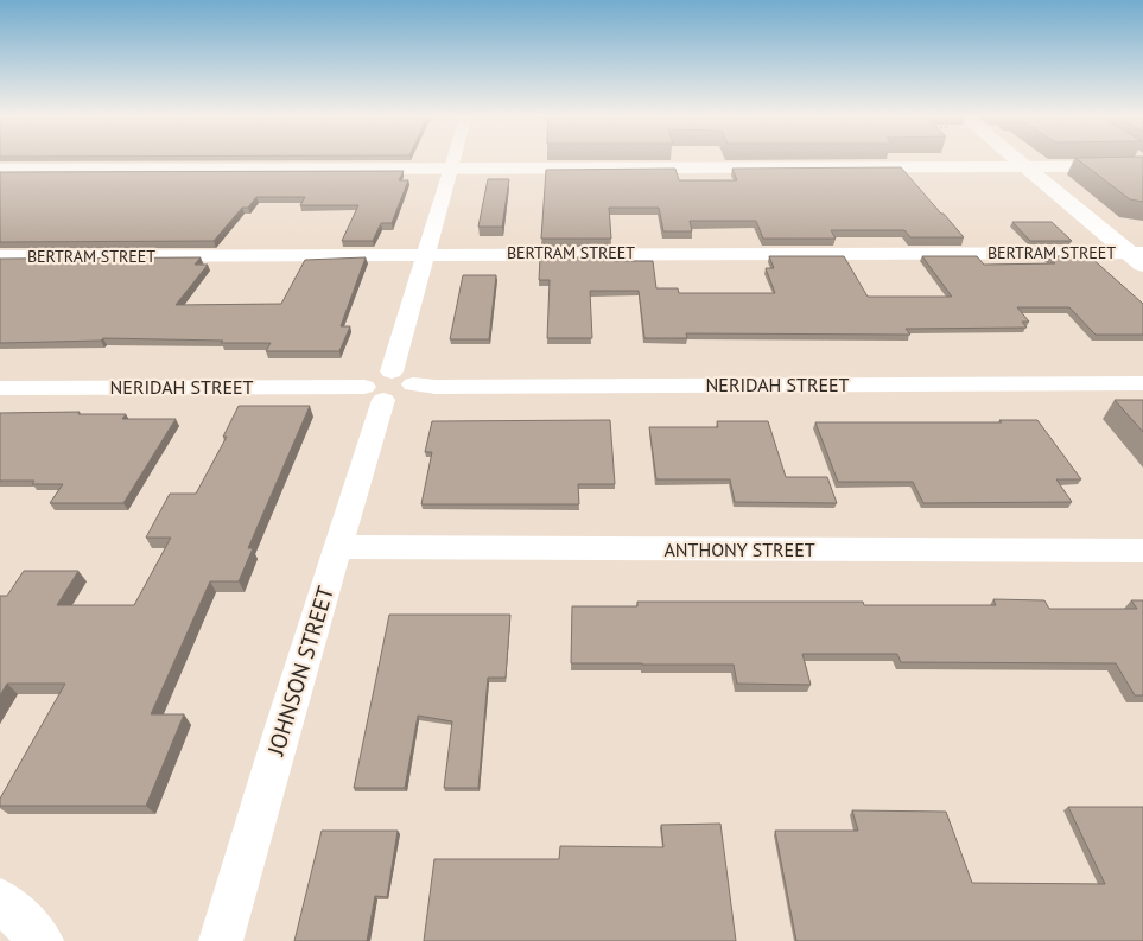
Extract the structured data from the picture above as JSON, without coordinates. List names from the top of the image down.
{
  "streets": {
    "street": [
      "BERTRAM STREET",
      "NERIDAH STREET",
      "ANTHONY STREET",
      "JOHNSON STREET"
    ]
  },
  "crossings": [
    ["BERTRAM STREET", "JOHNSON STREET"],
    ["NERIDAH STREET", "JOHNSON STREET"],
    ["ANTHONY STREET", "JOHNSON STREET"]
  ]
}
